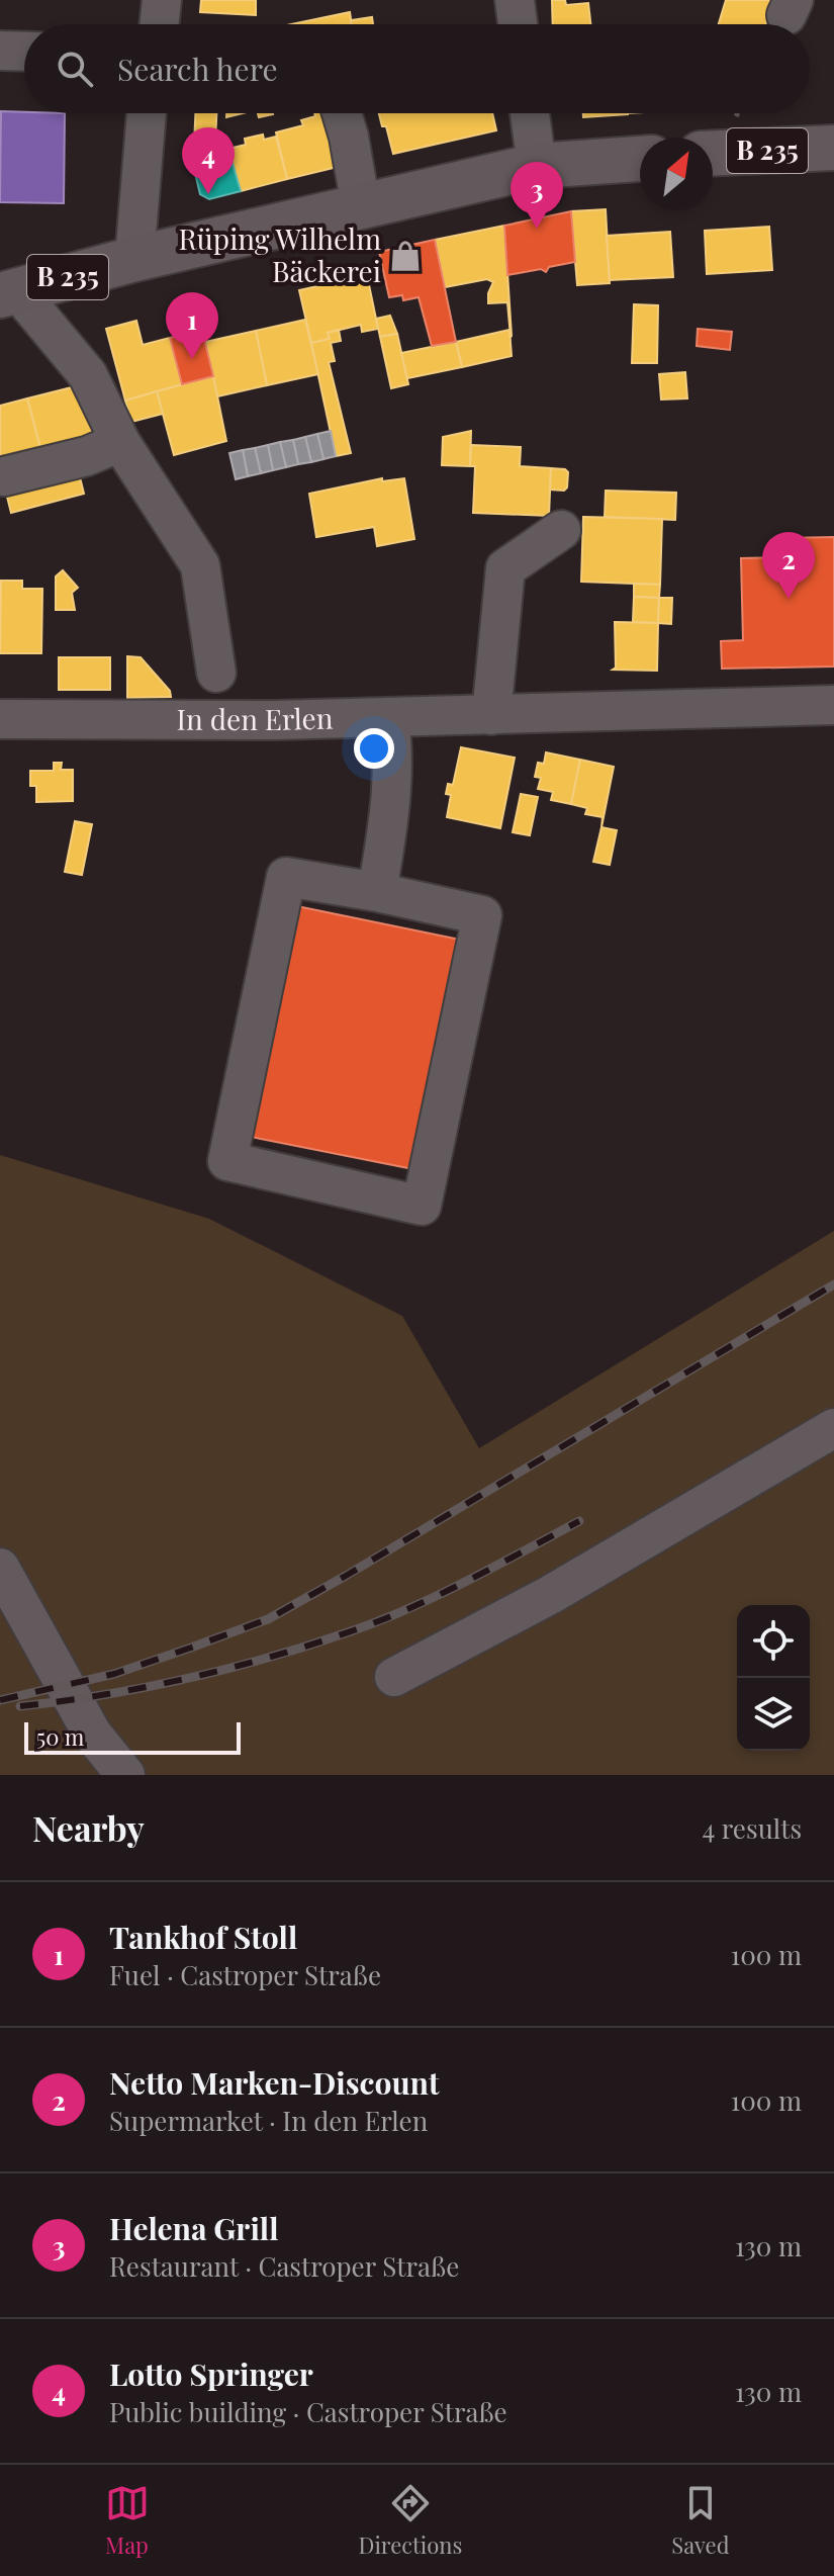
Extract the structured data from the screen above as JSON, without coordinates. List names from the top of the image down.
{
  "streets": {
    "main road": ["B 235"],
    "street": ["In den Erlen"]
  },
  "places": {
    "shop": ["Rüping Wilhelm Bäckerei"]
  },
  "scale_bar": "50 m",
  "north": "top right",
  "page": {
    "search": "Search here",
    "pins": [
      "4",
      "3",
      "1",
      "2"
    ],
    "scale": "50 m",
    "heading": ["Nearby", "4 results"],
    "list": [
      {
        "mark": "1",
        "name": "Tankhof Stoll",
        "note": "Fuel · Castroper Straße",
        "value": "100 m"
      },
      {
        "mark": "2",
        "name": "Netto Marken-Discount",
        "note": "Supermarket · In den Erlen",
        "value": "100 m"
      },
      {
        "mark": "3",
        "name": "Helena Grill",
        "note": "Restaurant · Castroper Straße",
        "value": "130 m"
      },
      {
        "mark": "4",
        "name": "Lotto Springer",
        "note": "Public building · Castroper Straße",
        "value": "130 m"
      }
    ],
    "nav": ["Map", "Directions", "Saved"]
  }
}
